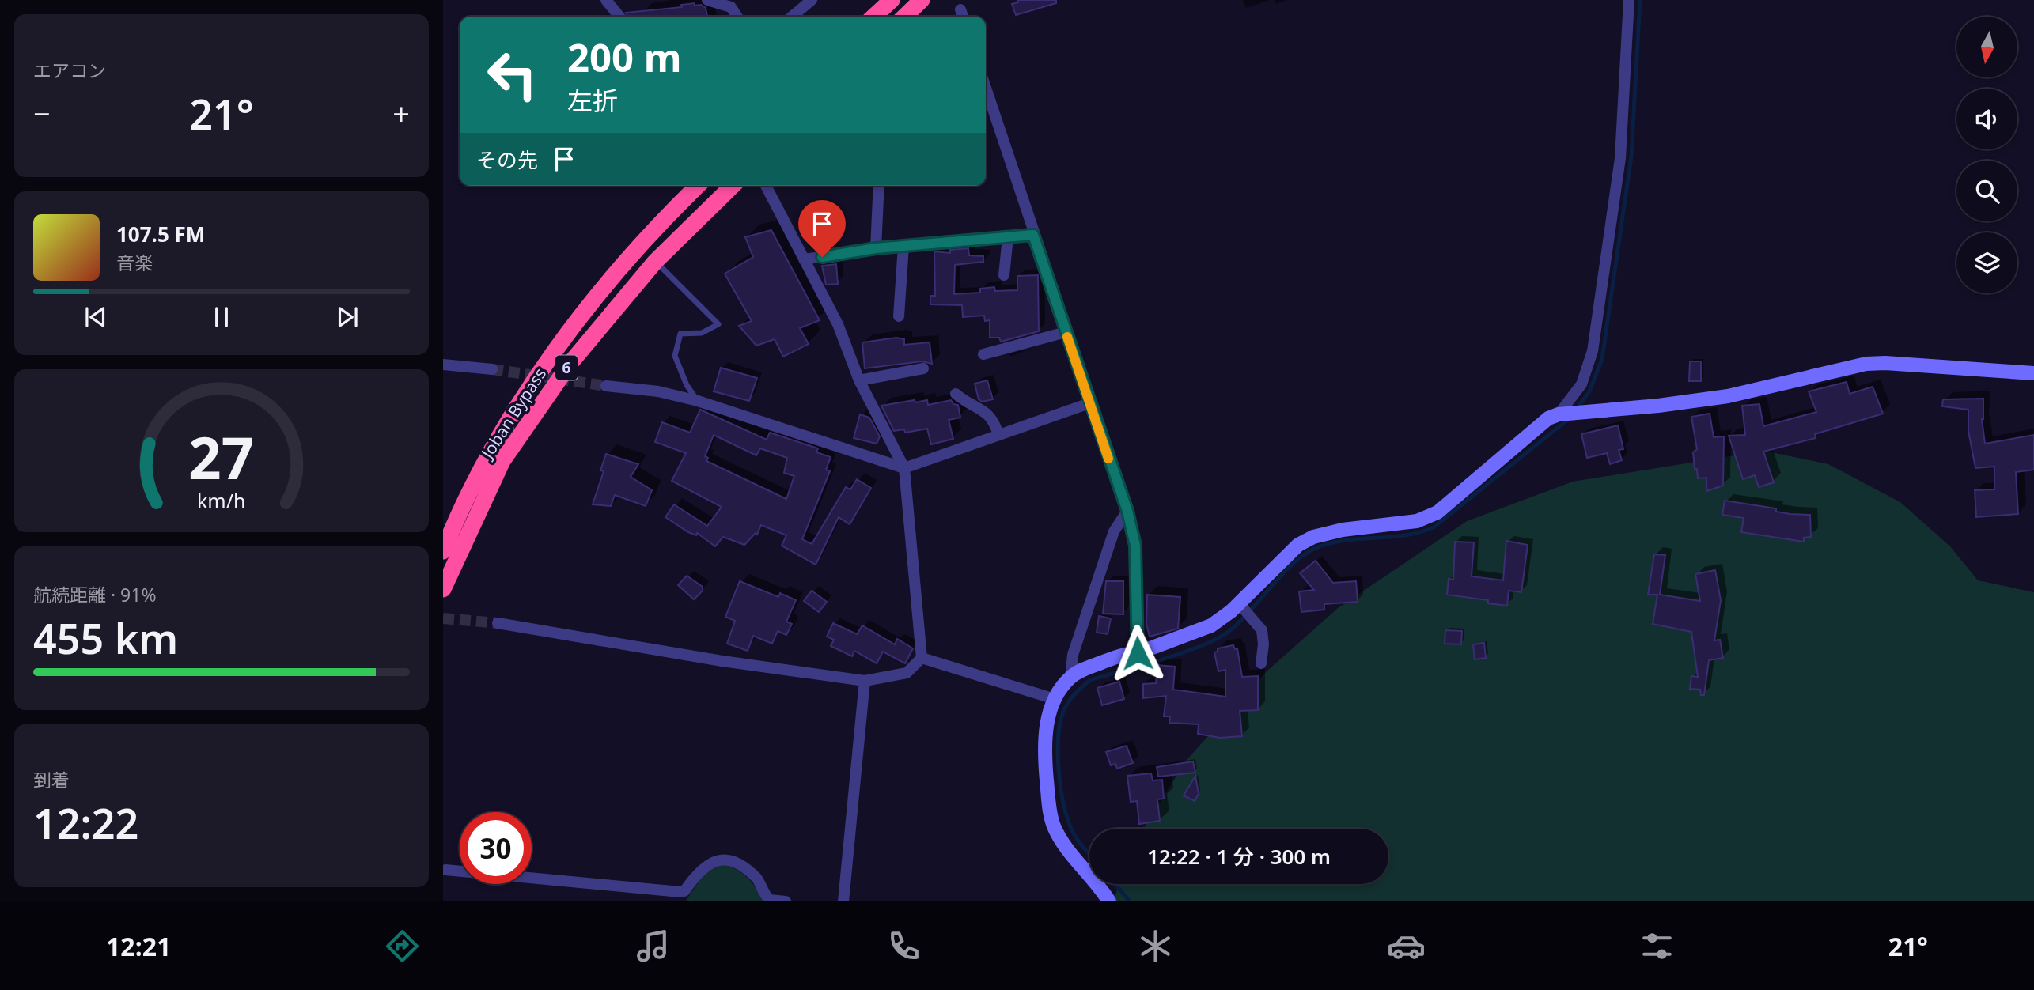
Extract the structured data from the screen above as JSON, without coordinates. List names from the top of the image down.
{
  "streets": {
    "highway": ["6", "Joban Bypass"]
  },
  "north": "bottom",
  "page": {
    "tile": [
      "エアコン",
      ["航続距離 · 91%", "455 km"],
      ["到着", "12:22"]
    ],
    "turn": ["200 m", "左折"],
    "heat": ["−", "21°", "+"],
    "then": "その先",
    "song": ["107.5 FM", "音楽"],
    "limit": "30",
    "trip": "12:22 · 1 分 · 300 m",
    "tabs": ["12:21", "21°"],
    "gauge": ["27", "km/h"]
  }
}
